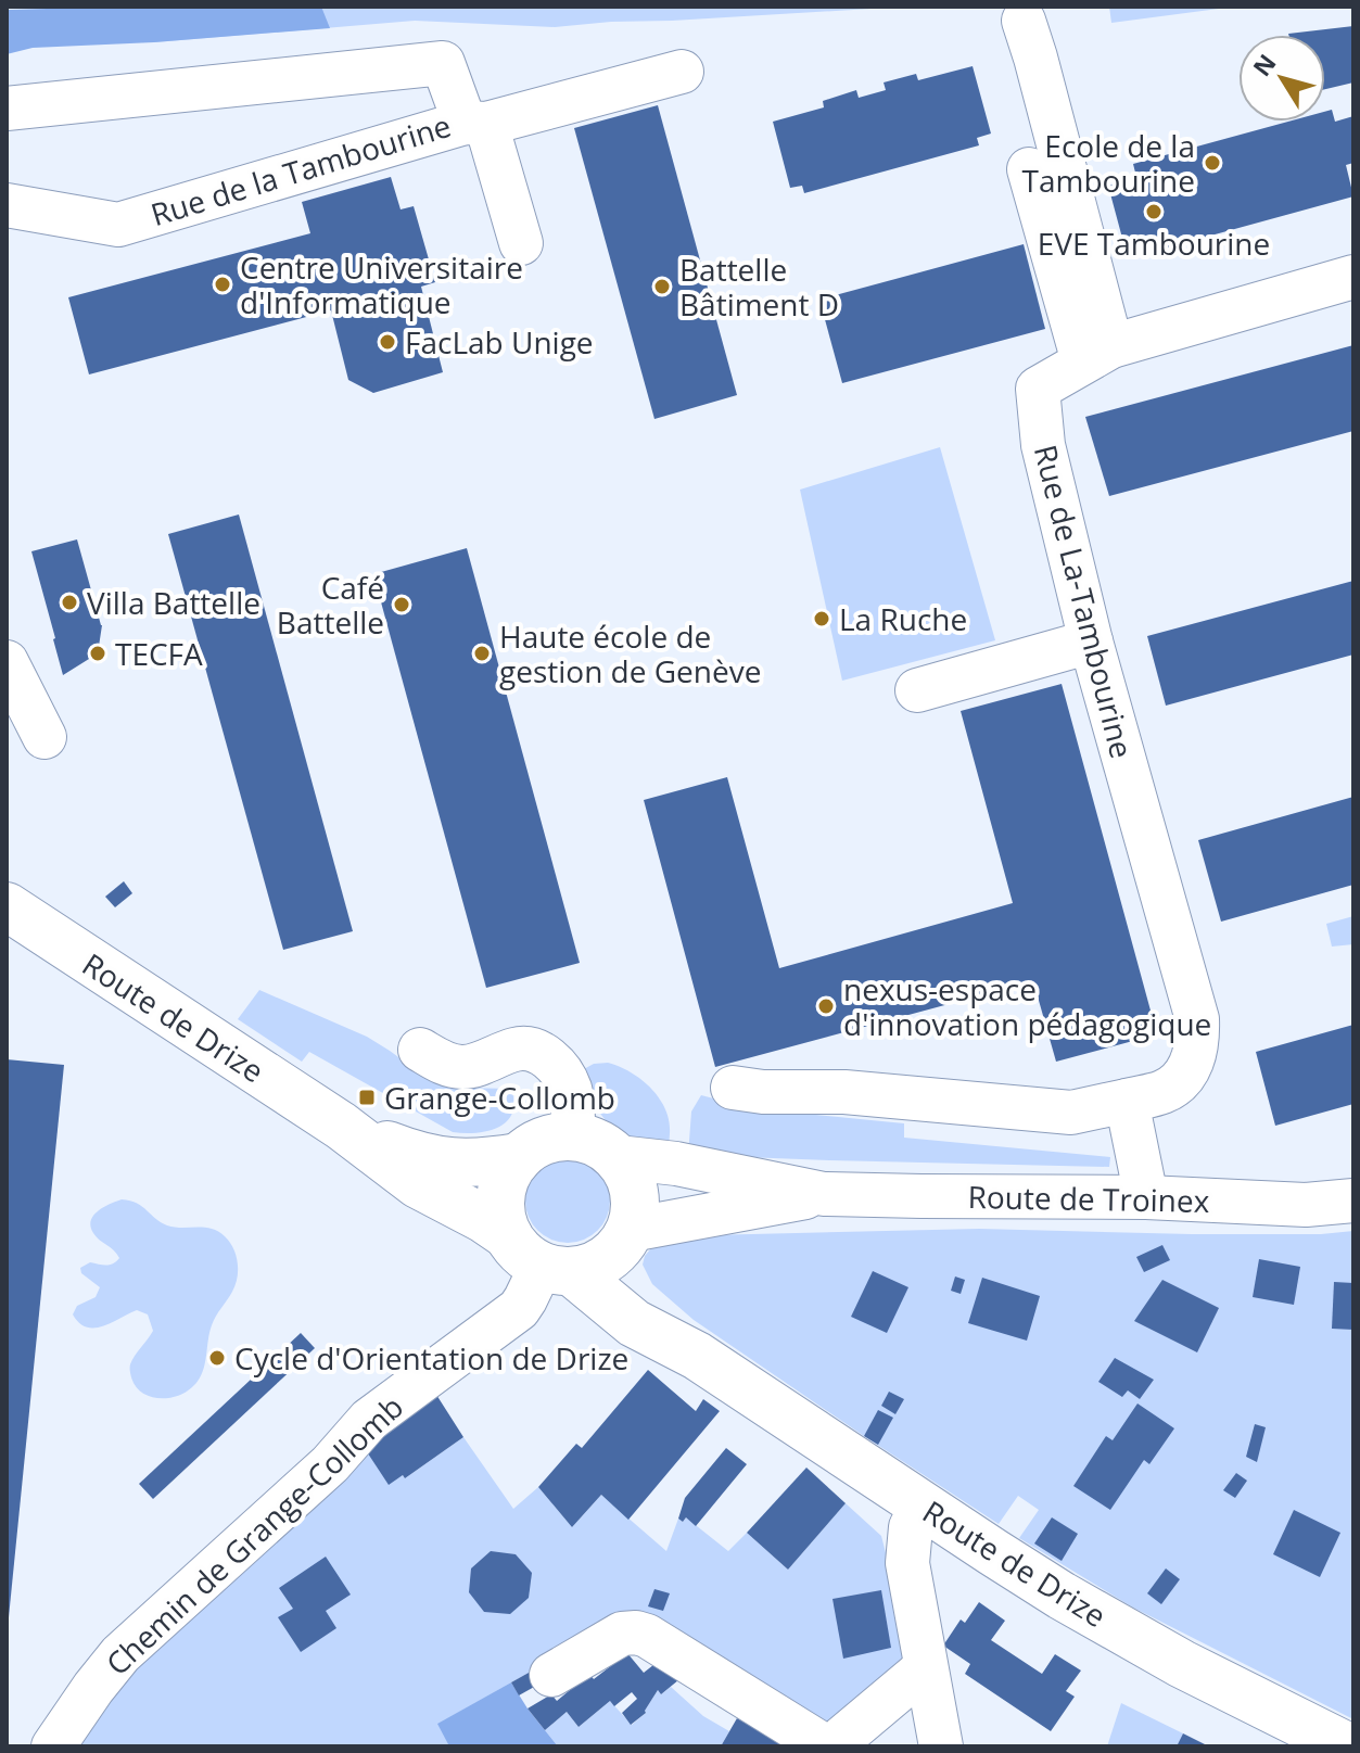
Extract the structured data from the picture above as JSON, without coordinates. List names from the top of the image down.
{
  "streets": {
    "main road": ["Route de Drize"],
    "street": [
      "Rue de la Tambourine",
      "Rue de La-Tambourine",
      "Route de Troinex",
      "Chemin de Grange-Collomb"
    ]
  },
  "crossings": [
    ["Route de Drize", "Route de Troinex"],
    ["Route de Drize", "Chemin de Grange-Collomb"],
    ["Route de Troinex", "Chemin de Grange-Collomb"]
  ],
  "places": {
    "other": [
      "Ecole de la Tambourine",
      "EVE Tambourine",
      "Centre Universitaire d'Informatique",
      "Battelle Bâtiment D",
      "FacLab Unige",
      "Villa Battelle",
      "Café Battelle",
      "La Ruche",
      "TECFA",
      "Haute école de gestion de Genève",
      "nexus-espace d'innovation pédagogique",
      "Cycle d'Orientation de Drize"
    ],
    "transit": ["Grange-Collomb"]
  },
  "north": "top left"
}
